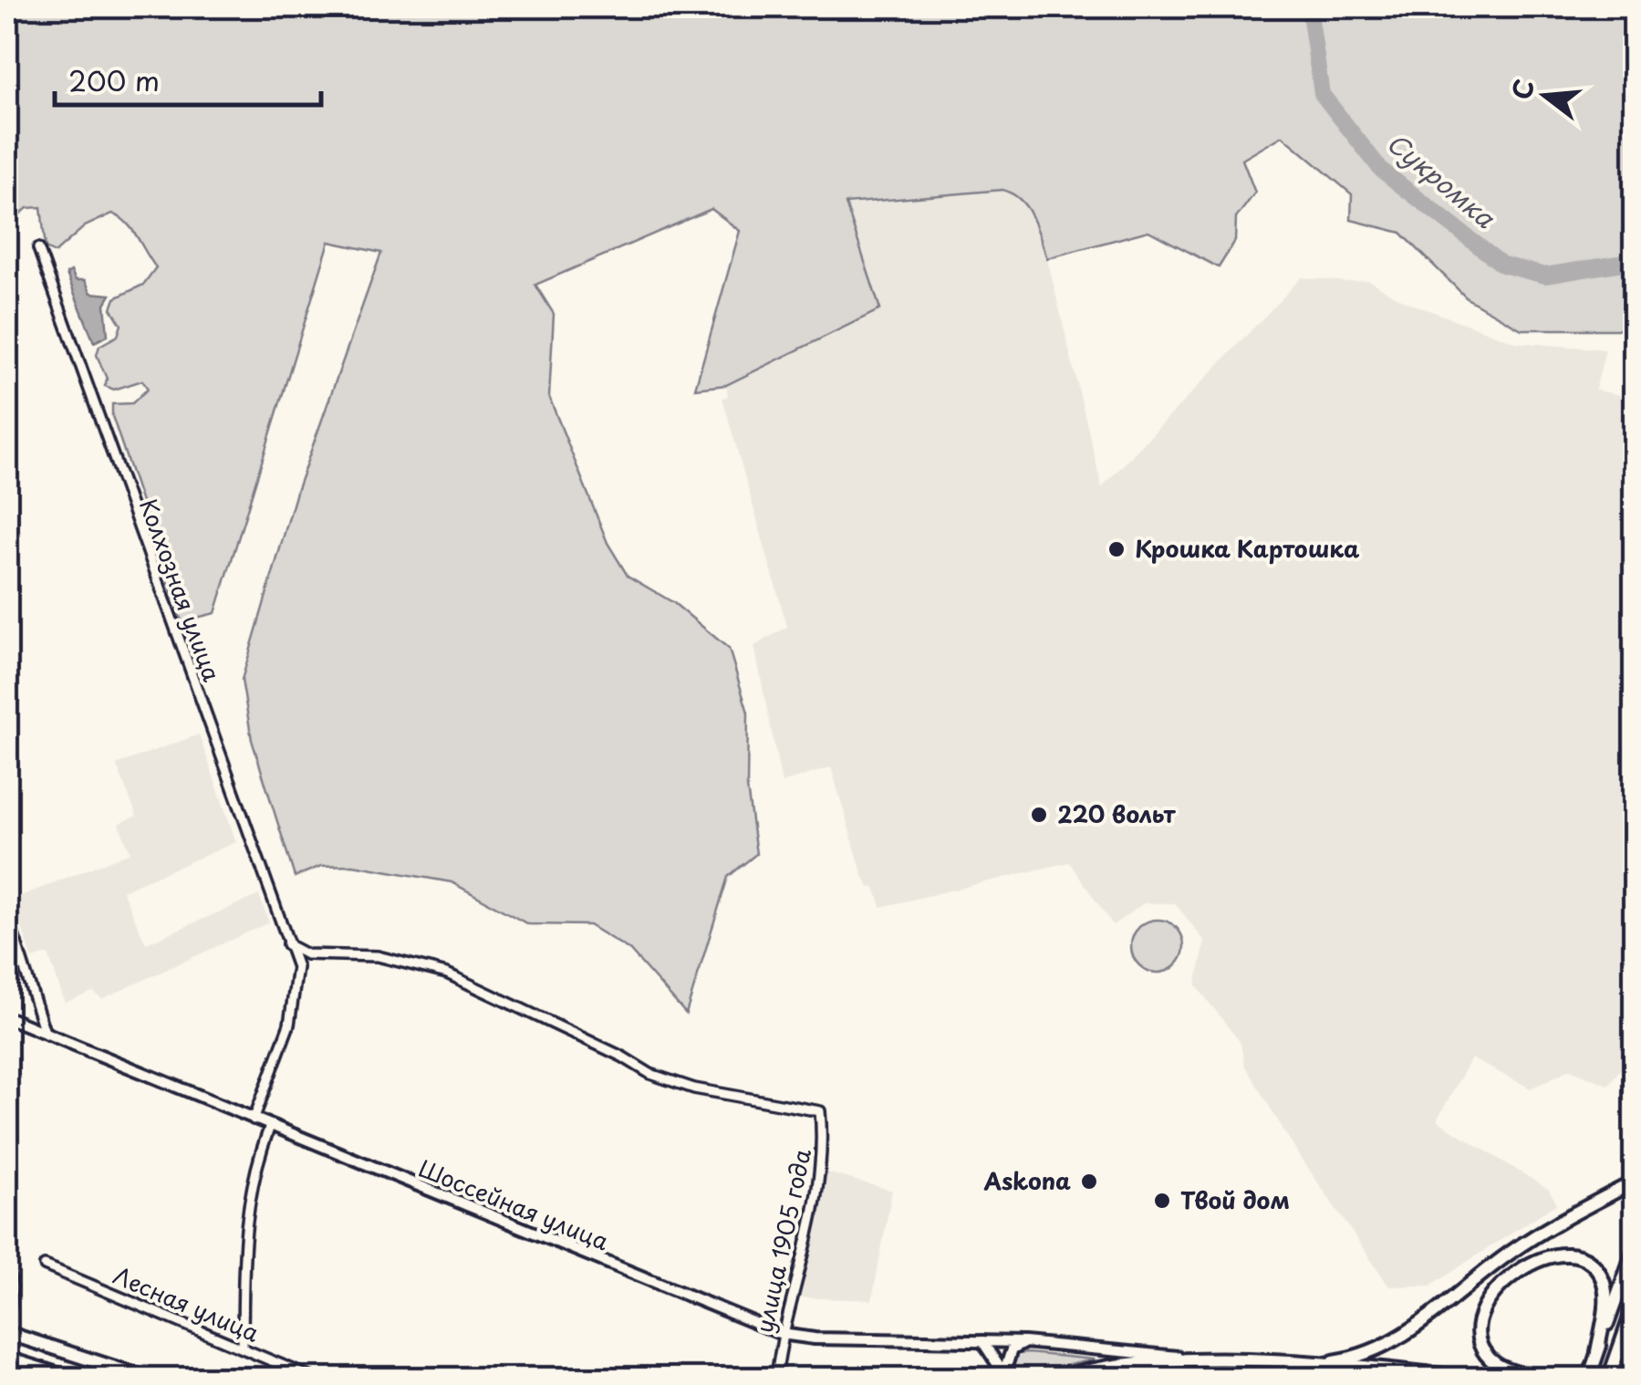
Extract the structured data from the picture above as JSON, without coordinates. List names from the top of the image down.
{
  "streets": {
    "street": [
      "Колхозная улица",
      "Шоссейная улица",
      "улица 1905 года",
      "Лесная улица"
    ]
  },
  "crossings": [
    ["Шоссейная улица", "улица 1905 года"]
  ],
  "water": ["Сукромка"],
  "places": [
    "Крошка Картошка",
    "220 вольт",
    "Askona",
    "Твой дом"
  ],
  "scale_bar": "200 m",
  "north": "left"
}
